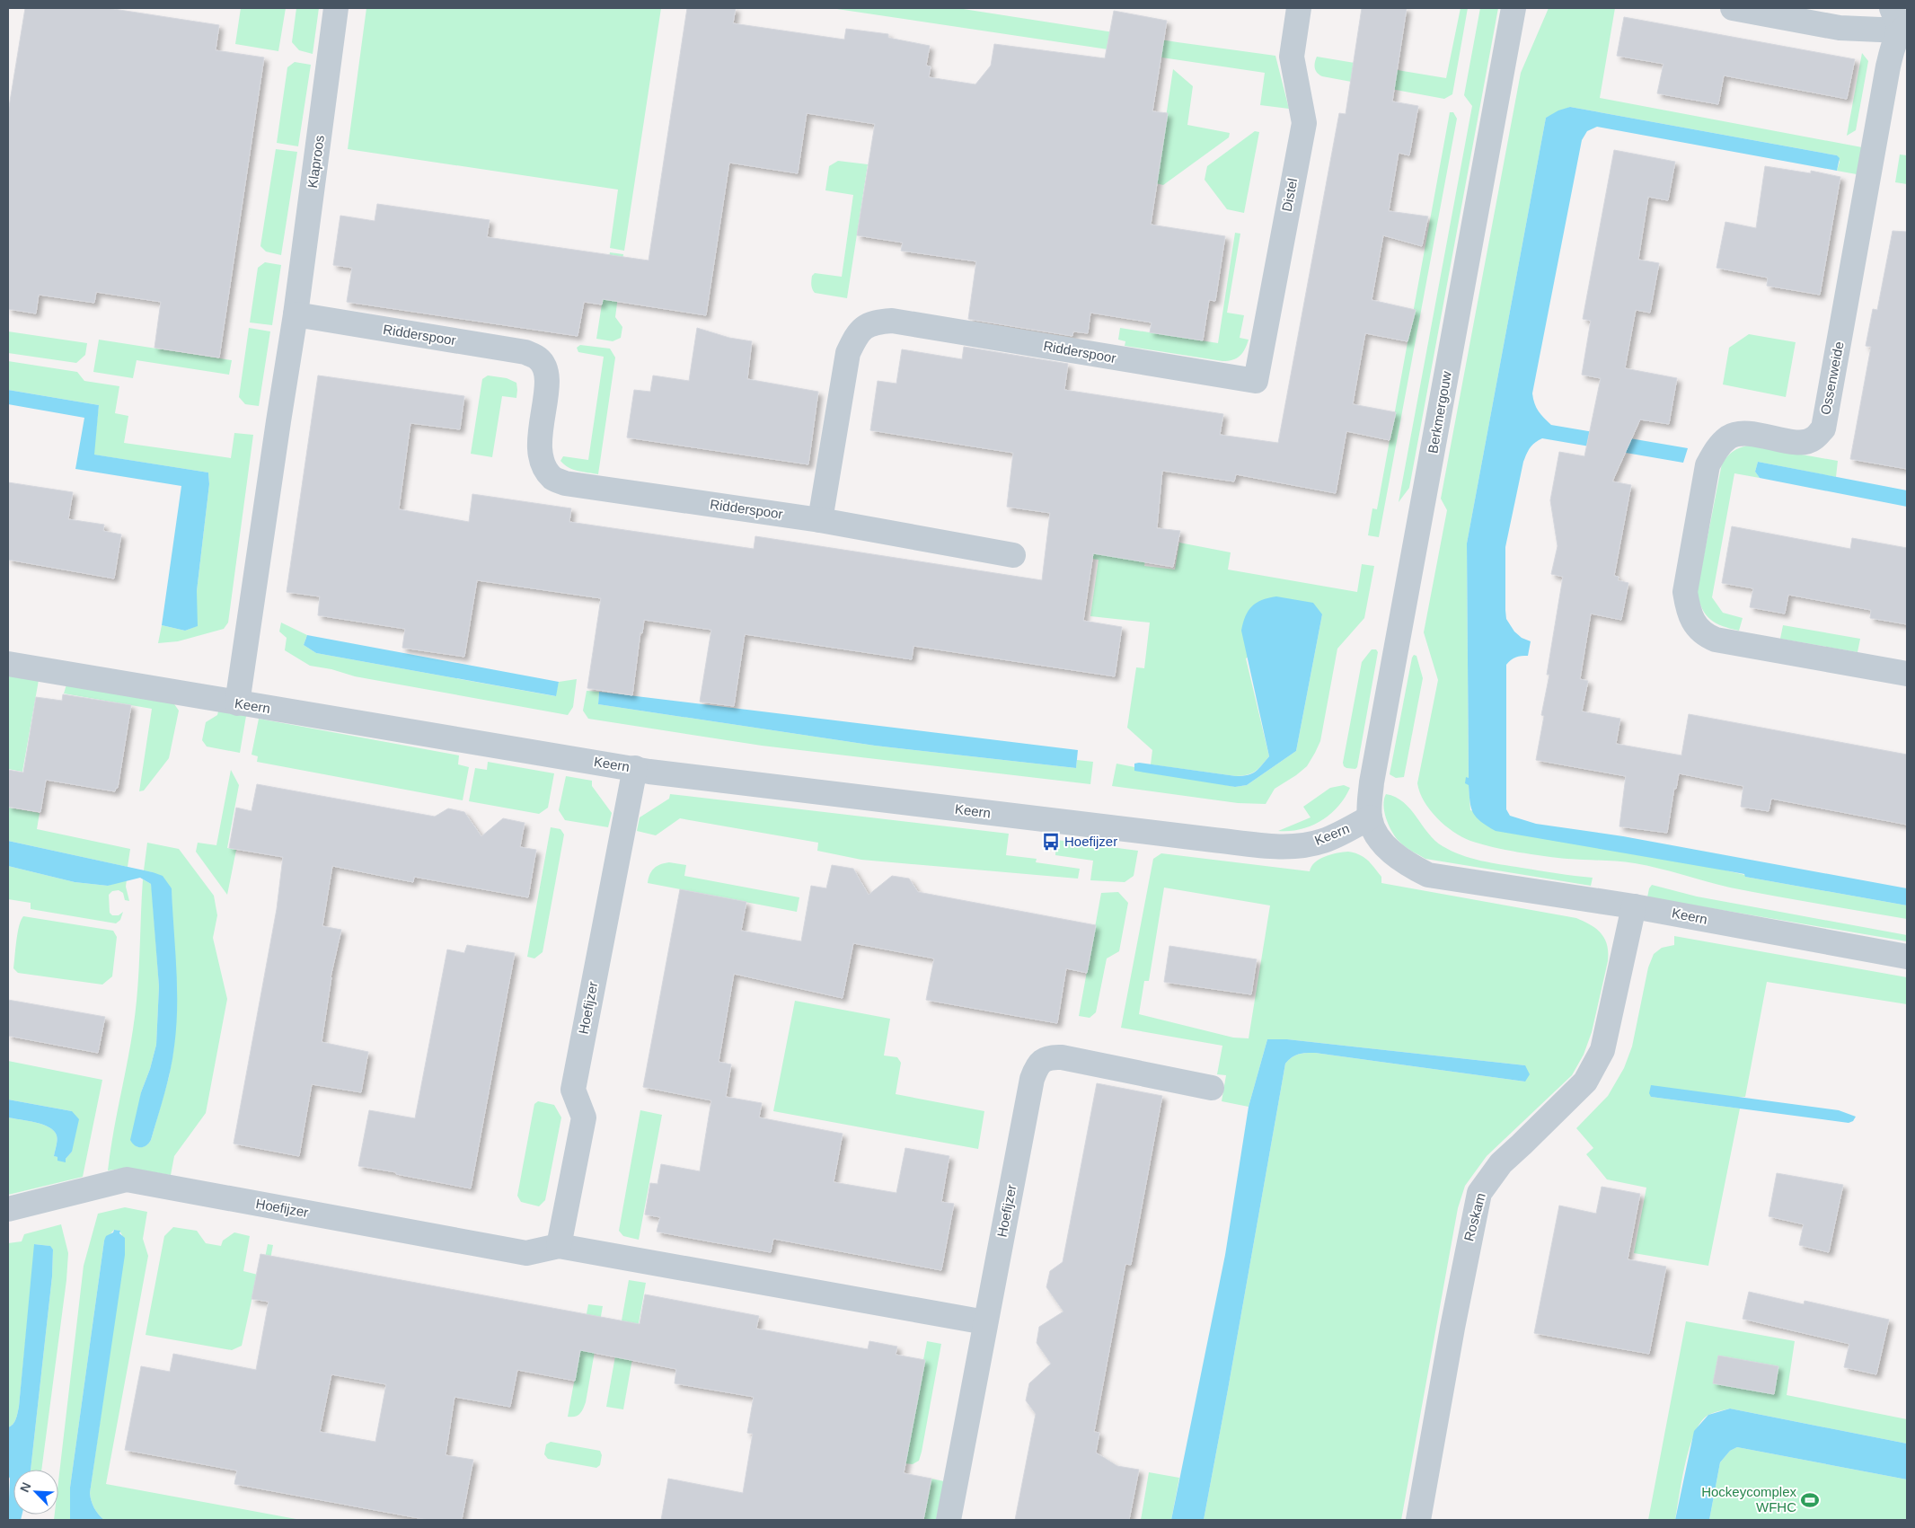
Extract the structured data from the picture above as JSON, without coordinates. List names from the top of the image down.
{
  "streets": {
    "street": [
      "Klaproos",
      "Distel",
      "Ridderspoor",
      "Ossenweide",
      "Berkmergouw",
      "Keern",
      "Hoefijzer",
      "Roskam"
    ]
  },
  "crossings": [
    ["Klaproos", "Ridderspoor"],
    ["Distel", "Ridderspoor"],
    ["Berkmergouw", "Keern"],
    ["Keern", "Hoefijzer"],
    ["Keern", "Roskam"]
  ],
  "places": {
    "bus stop": ["Hoefijzer"],
    "sports": ["Hockeycomplex WFHC"]
  },
  "north": "top left"
}
